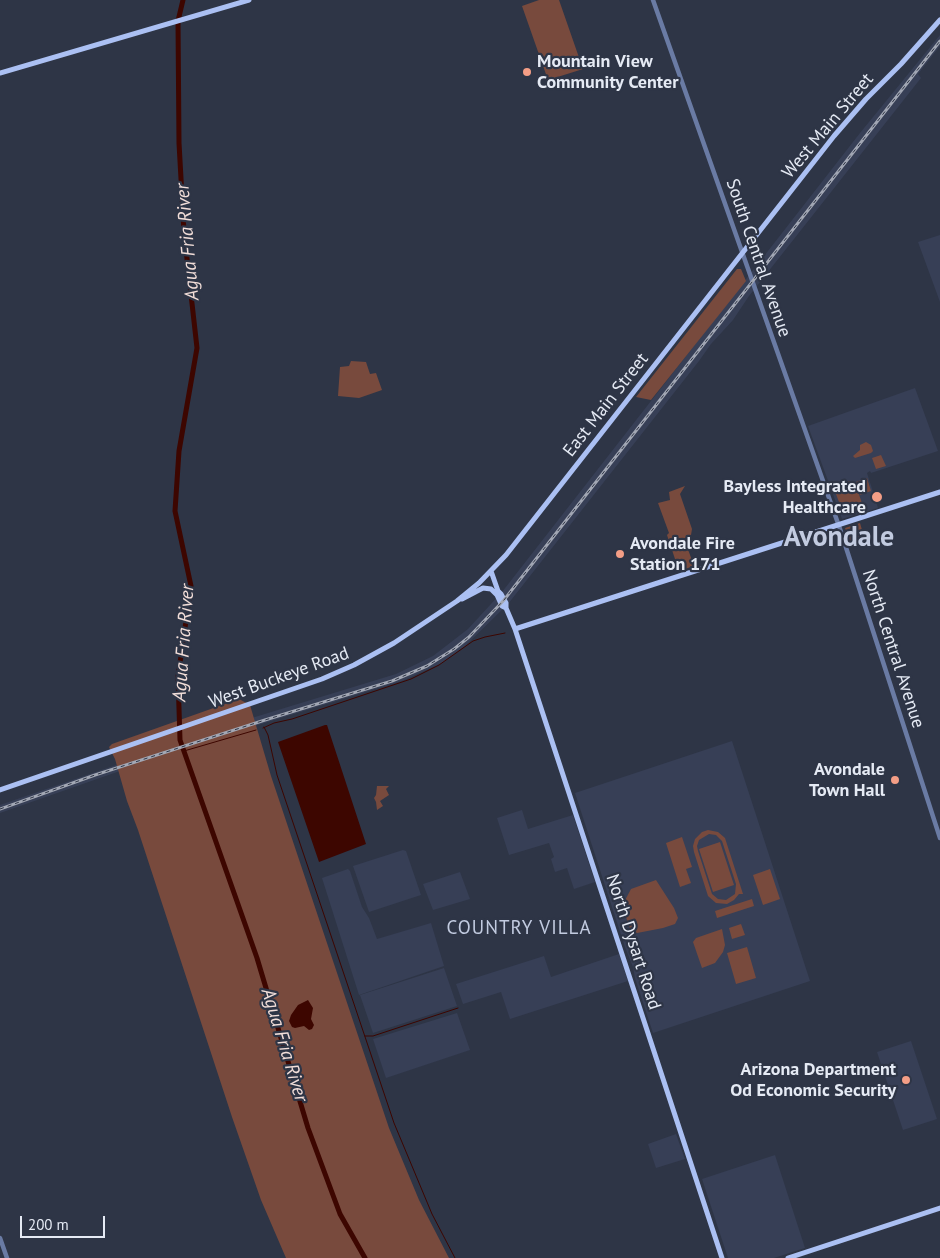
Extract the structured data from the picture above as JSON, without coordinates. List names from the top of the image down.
{
  "streets": {
    "main road": [
      "West Main Street",
      "East Main Street",
      "West Buckeye Road",
      "North Dysart Road"
    ],
    "street": ["South Central Avenue", "North Central Avenue"]
  },
  "crossings": [
    ["West Main Street", "South Central Avenue"],
    ["West Main Street", "East Main Street"],
    ["South Central Avenue", "East Main Street"],
    ["South Central Avenue", "North Central Avenue"],
    ["East Main Street", "West Buckeye Road"],
    ["East Main Street", "North Dysart Road"],
    ["West Buckeye Road", "North Dysart Road"]
  ],
  "districts": ["Avondale", "COUNTRY VILLA"],
  "water": ["Agua Fria River"],
  "places": [
    "Mountain View Community Center",
    "Bayless Integrated Healthcare",
    "Avondale Fire Station 171",
    "Avondale Town Hall",
    "Arizona Department Od Economic Security"
  ],
  "scale_bar": "200 m"
}
